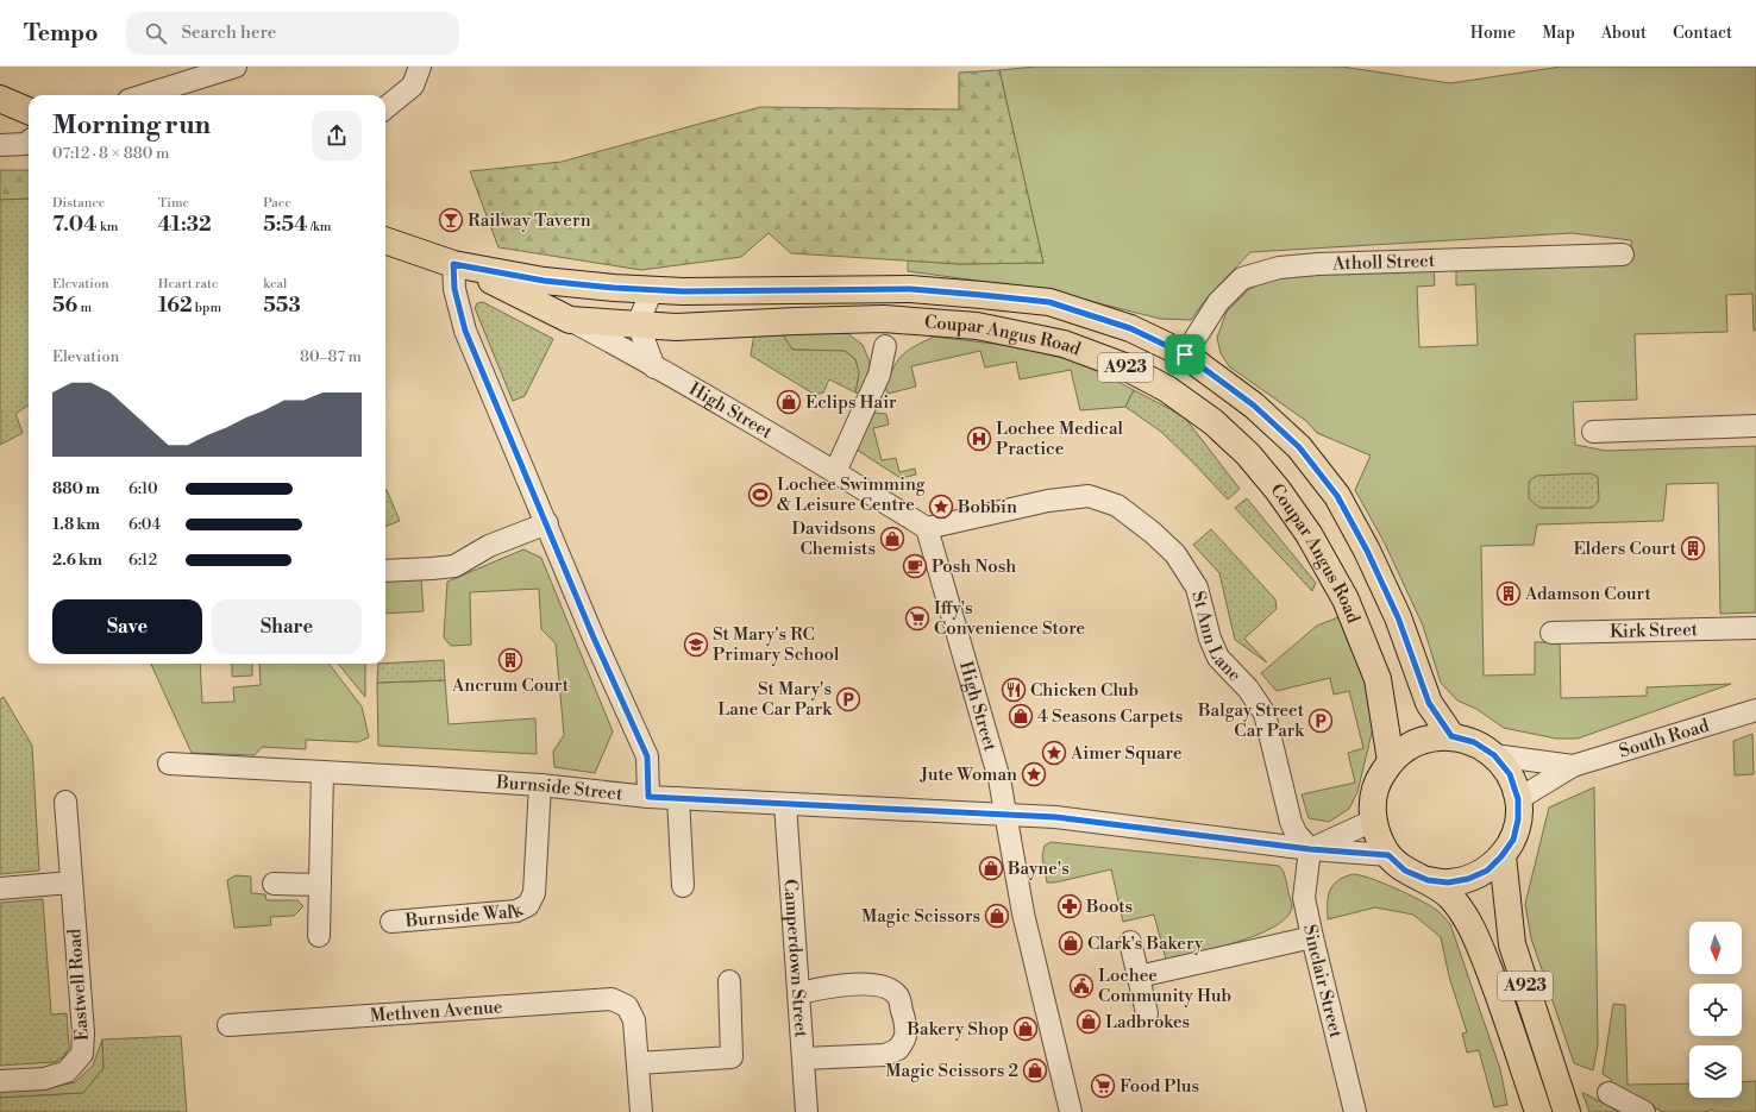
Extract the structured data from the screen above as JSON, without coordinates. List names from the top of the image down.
{
  "streets": {
    "main road": ["Coupar Angus Road", "A923"],
    "street": [
      "Atholl Street",
      "High Street",
      "Kirk Street",
      "St Ann Lane",
      "South Road",
      "Burnside Street",
      "Burnside Walk",
      "Camperdown Street",
      "Sinclair Street",
      "Eastwell Road",
      "Methven Avenue"
    ]
  },
  "crossings": [
    ["Atholl Street", "Coupar Angus Road"],
    ["Coupar Angus Road", "A923"],
    ["Coupar Angus Road", "High Street"],
    ["Coupar Angus Road", "South Road"],
    ["Coupar Angus Road", "Burnside Street"],
    ["A923", "South Road"],
    ["A923", "Burnside Street"],
    ["High Street", "St Ann Lane"],
    ["High Street", "Burnside Street"],
    ["St Ann Lane", "Burnside Street"],
    ["St Ann Lane", "Sinclair Street"],
    ["South Road", "Burnside Street"],
    ["Burnside Street", "Burnside Walk"],
    ["Burnside Street", "Camperdown Street"],
    ["Burnside Street", "Sinclair Street"]
  ],
  "places": {
    "bar": ["Railway Tavern"],
    "shop": [
      "Eclips Hair",
      "Davidsons Chemists",
      "4 Seasons Carpets",
      "Bayne's",
      "Magic Scissors",
      "Clark's Bakery",
      "Ladbrokes",
      "Bakery Shop",
      "Magic Scissors 2"
    ],
    "hospital": ["Lochee Medical Practice"],
    "sports": ["Lochee Swimming & Leisure Centre"],
    "place": ["Bobbin", "Aimer Square", "Jute Woman"],
    "building": ["Elders Court", "Adamson Court", "Ancrum Court"],
    "cafe": ["Posh Nosh"],
    "supermarket": ["Iffy's Convenience Store", "Food Plus"],
    "school or university": ["St Mary's RC Primary School"],
    "restaurant": ["Chicken Club"],
    "parking": ["St Mary's Lane Car Park", "Balgay Street Car Park"],
    "pharmacy": ["Boots"],
    "public building": ["Lochee Community Hub"]
  },
  "north": "bottom",
  "page": {
    "header": "Tempo",
    "search": "Search here",
    "nav": [
      "Home",
      "Map",
      "About",
      "Contact"
    ],
    "heading": ["Morning run", "07:12 · 8 × 880 m"],
    "stats": [
      ["Distance", "7.04 km"],
      ["Time", "41:32"],
      ["Pace", "5:54 /km"],
      ["Elevation", "56 m"],
      ["Heart rate", "162 bpm"],
      ["kcal", "553"]
    ],
    "chart": ["Elevation", "80–87 m"],
    "list": [
      {
        "name": "880 m",
        "note": "6:10"
      },
      {
        "name": "1.8 km",
        "note": "6:04"
      },
      {
        "name": "2.6 km",
        "note": "6:12"
      }
    ],
    "buttons": ["Save", "Share"]
  }
}
